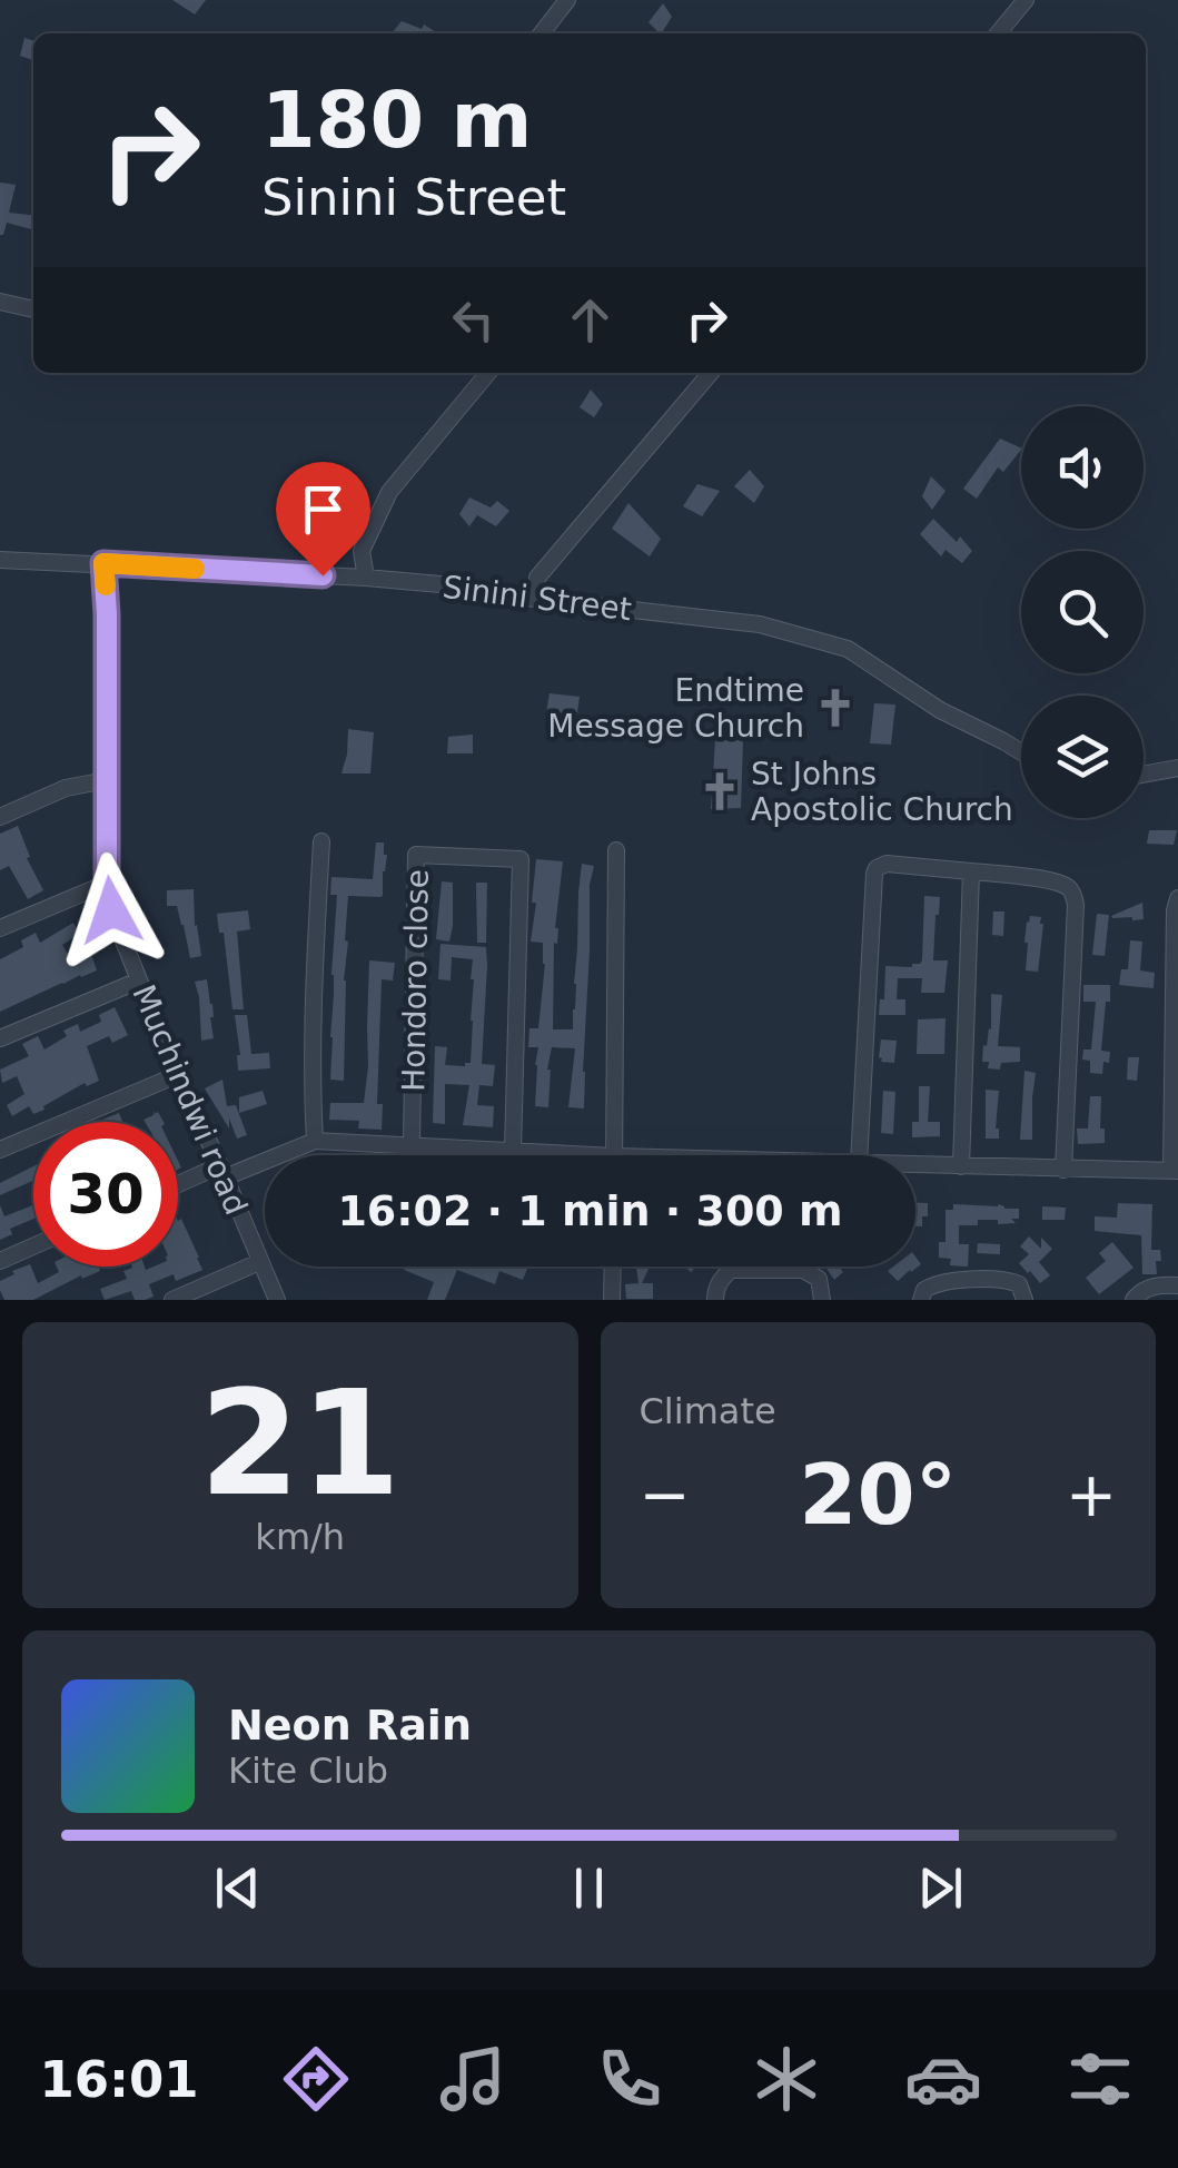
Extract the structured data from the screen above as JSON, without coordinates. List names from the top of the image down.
{
  "streets": {
    "street": ["Sinini Street", "Hondoro close", "Muchindwi road"]
  },
  "crossings": [
    ["Sinini Street", "Muchindwi road"]
  ],
  "places": {
    "church": ["Endtime Message Church", "St Johns Apostolic Church"]
  },
  "page": {
    "turn": ["180 m", "Sinini Street"],
    "limit": "30",
    "trip": "16:02 · 1 min · 300 m",
    "tile": [
      ["21", "km/h"],
      "Climate"
    ],
    "heat": ["−", "20°", "+"],
    "song": ["Neon Rain", "Kite Club"],
    "tabs": "16:01"
  }
}
